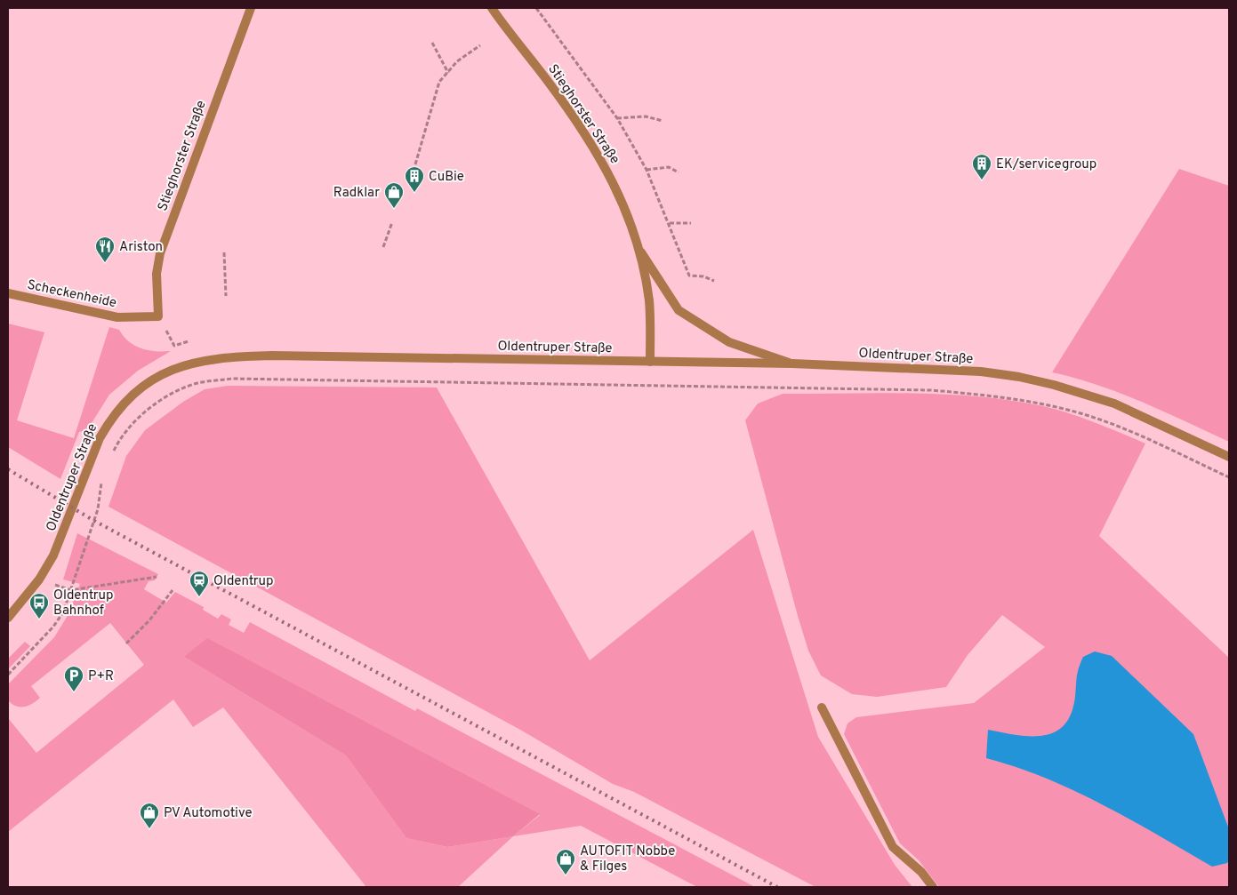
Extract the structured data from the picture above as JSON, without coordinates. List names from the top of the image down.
{
  "streets": {
    "street": ["Stieghorster Straße", "Scheckenheide", "Oldentruper Straße"]
  },
  "crossings": [
    ["Stieghorster Straße", "Scheckenheide"],
    ["Stieghorster Straße", "Oldentruper Straße"]
  ],
  "places": {
    "building": ["EK/servicegroup", "CuBie"],
    "shop": ["Radklar", "PV Automotive", "AUTOFIT Nobbe & Filges"],
    "restaurant": ["Ariston"],
    "station": ["Oldentrup"],
    "bus stop": ["Oldentrup Bahnhof"],
    "parking": ["P+R"]
  }
}
